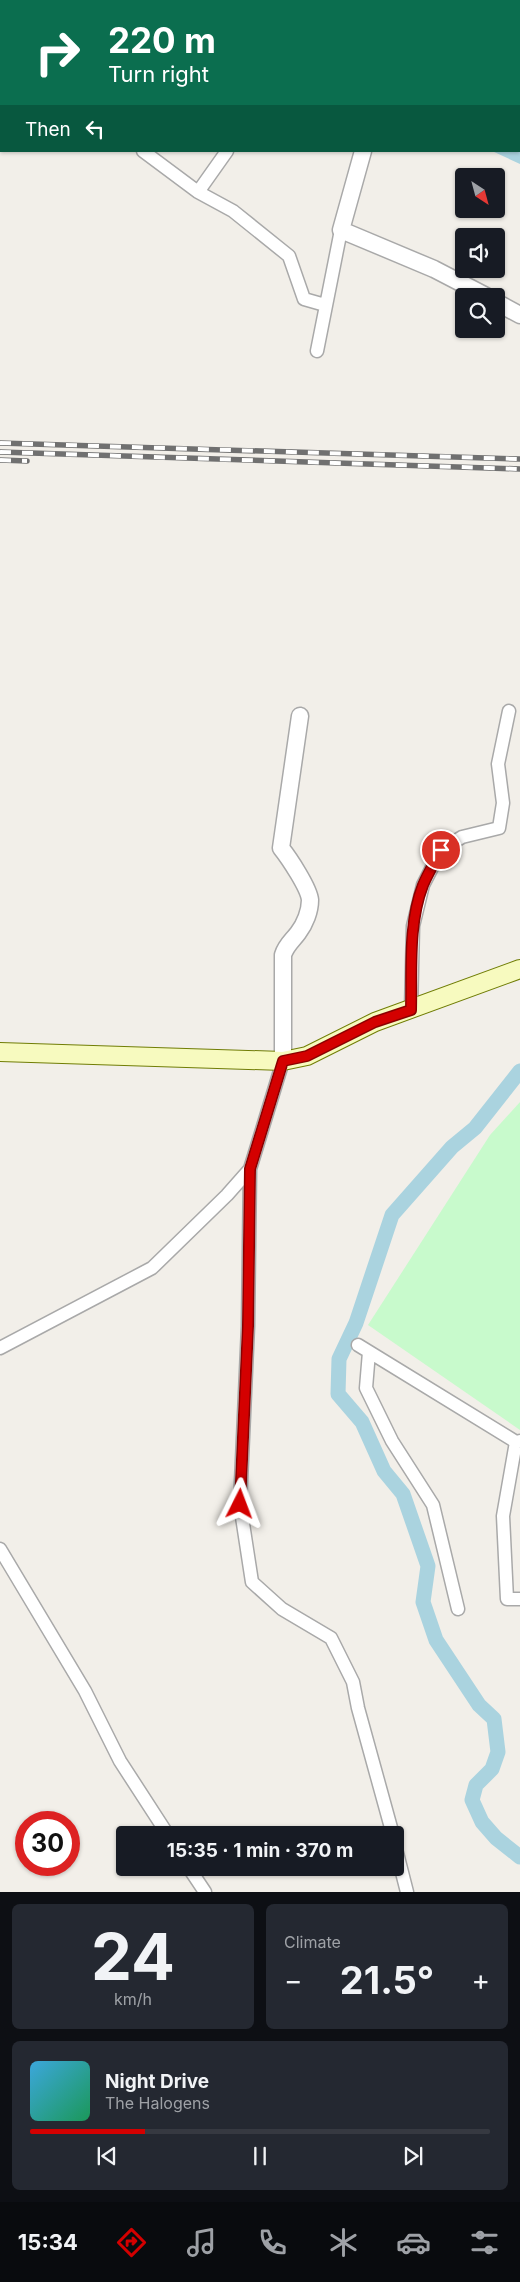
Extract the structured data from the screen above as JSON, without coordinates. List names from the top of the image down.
{
  "north": "bottom right",
  "page": {
    "turn": ["220 m", "Turn right"],
    "then": "Then",
    "limit": "30",
    "trip": "15:35 · 1 min · 370 m",
    "tile": [
      ["24", "km/h"],
      "Climate"
    ],
    "heat": ["−", "21.5°", "+"],
    "song": ["Night Drive", "The Halogens"],
    "tabs": "15:34"
  }
}
